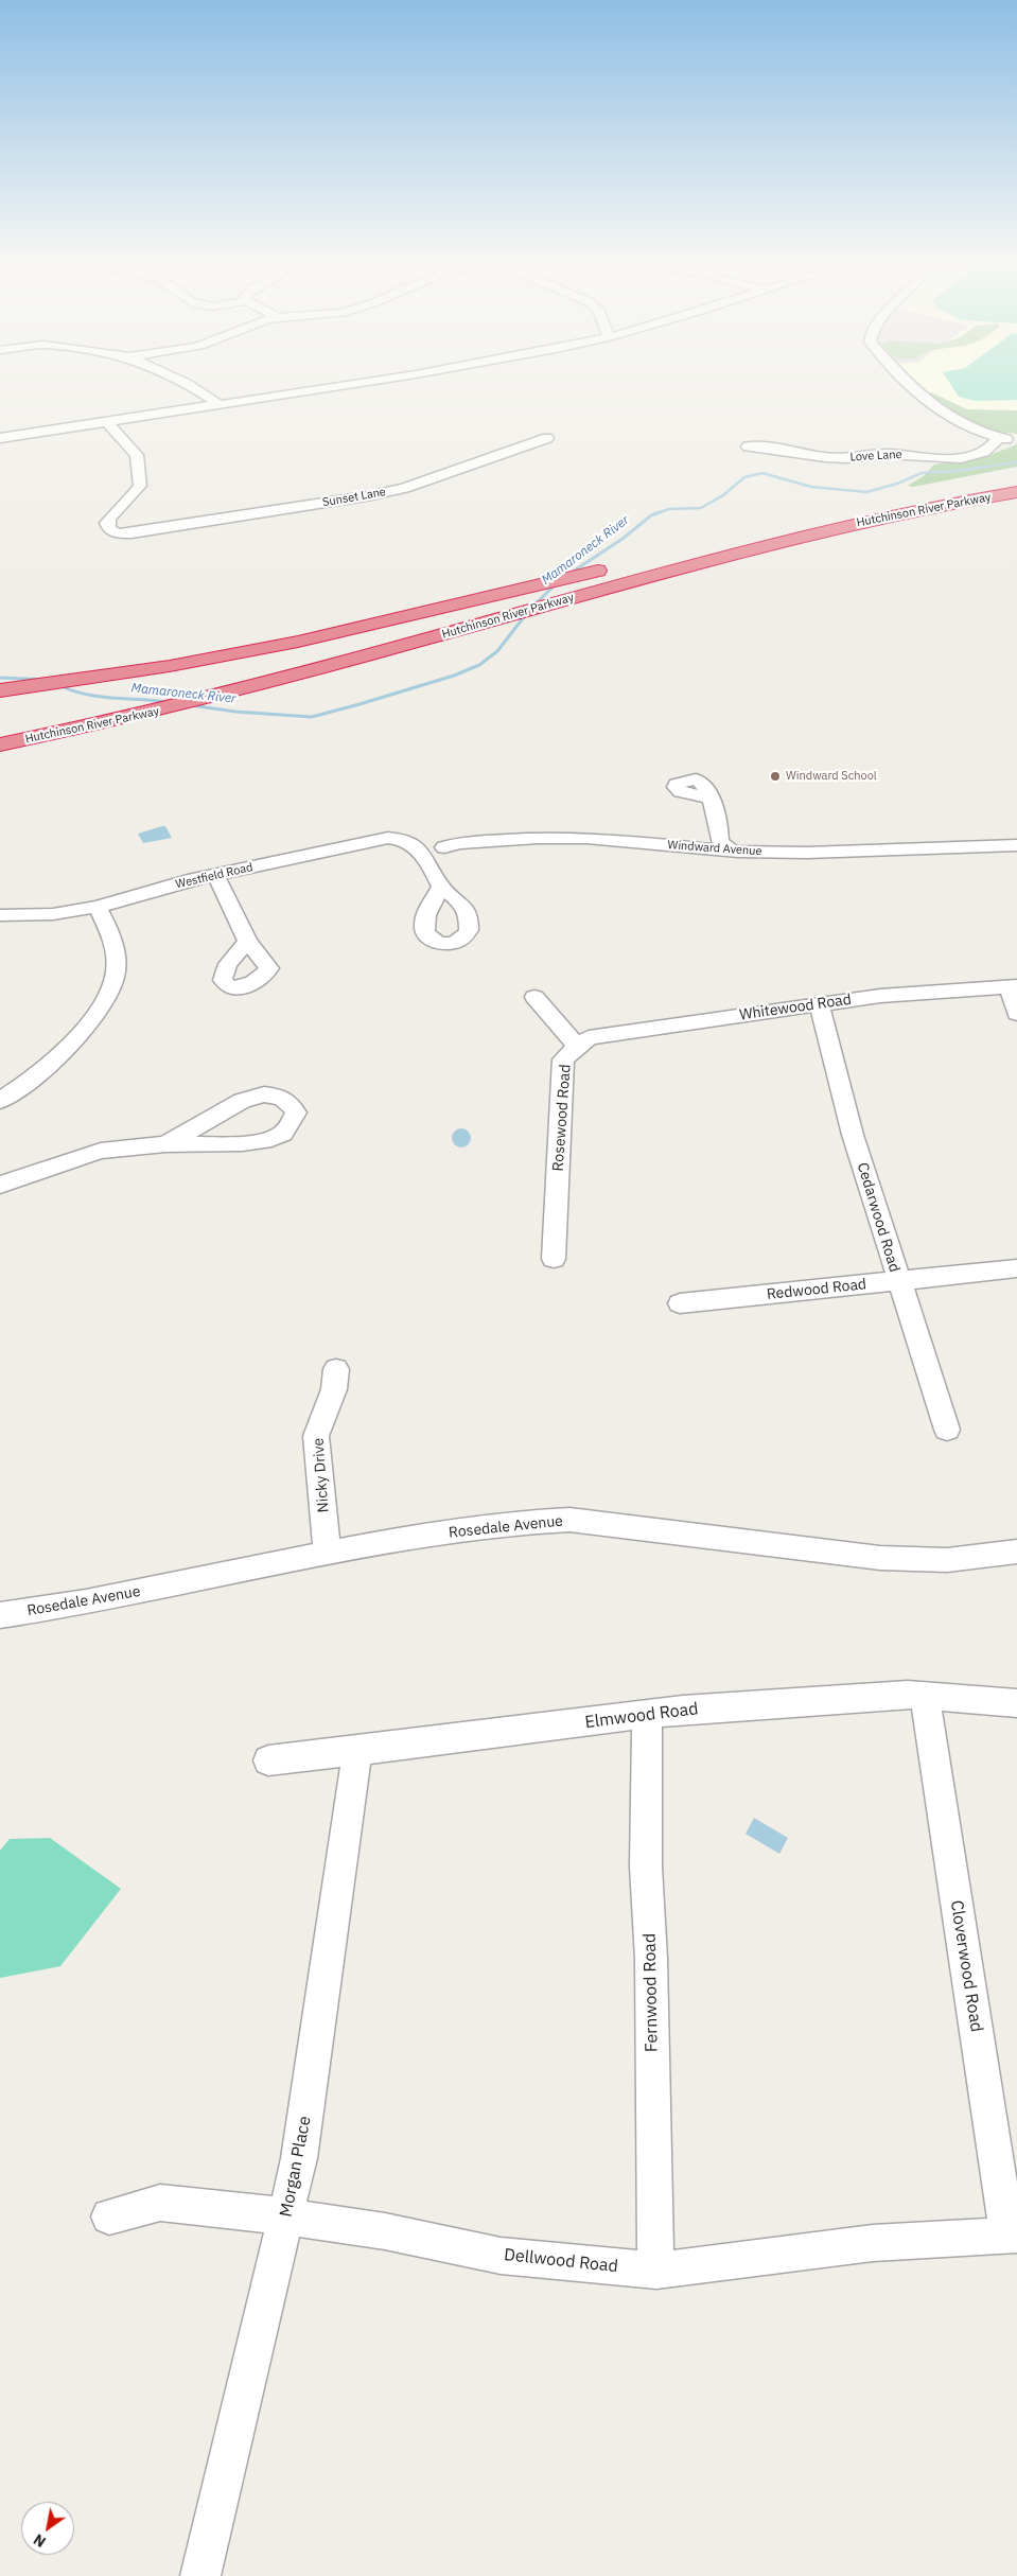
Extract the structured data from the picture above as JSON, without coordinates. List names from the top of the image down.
{
  "streets": {
    "highway": ["Hutchinson River Parkway"],
    "street": [
      "Love Lane",
      "Sunset Lane",
      "Windward Avenue",
      "Westfield Road",
      "Whitewood Road",
      "Rosewood Road",
      "Cedarwood Road",
      "Redwood Road",
      "Nicky Drive",
      "Rosedale Avenue",
      "Elmwood Road",
      "Cloverwood Road",
      "Fernwood Road",
      "Morgan Place",
      "Dellwood Road"
    ]
  },
  "crossings": [
    ["Whitewood Road", "Rosewood Road"],
    ["Whitewood Road", "Cedarwood Road"],
    ["Cedarwood Road", "Redwood Road"],
    ["Nicky Drive", "Rosedale Avenue"],
    ["Elmwood Road", "Cloverwood Road"],
    ["Elmwood Road", "Fernwood Road"],
    ["Elmwood Road", "Morgan Place"],
    ["Cloverwood Road", "Dellwood Road"],
    ["Fernwood Road", "Dellwood Road"],
    ["Morgan Place", "Dellwood Road"]
  ],
  "water": ["Mamaroneck River"],
  "places": ["Windward School"],
  "north": "bottom left"
}
